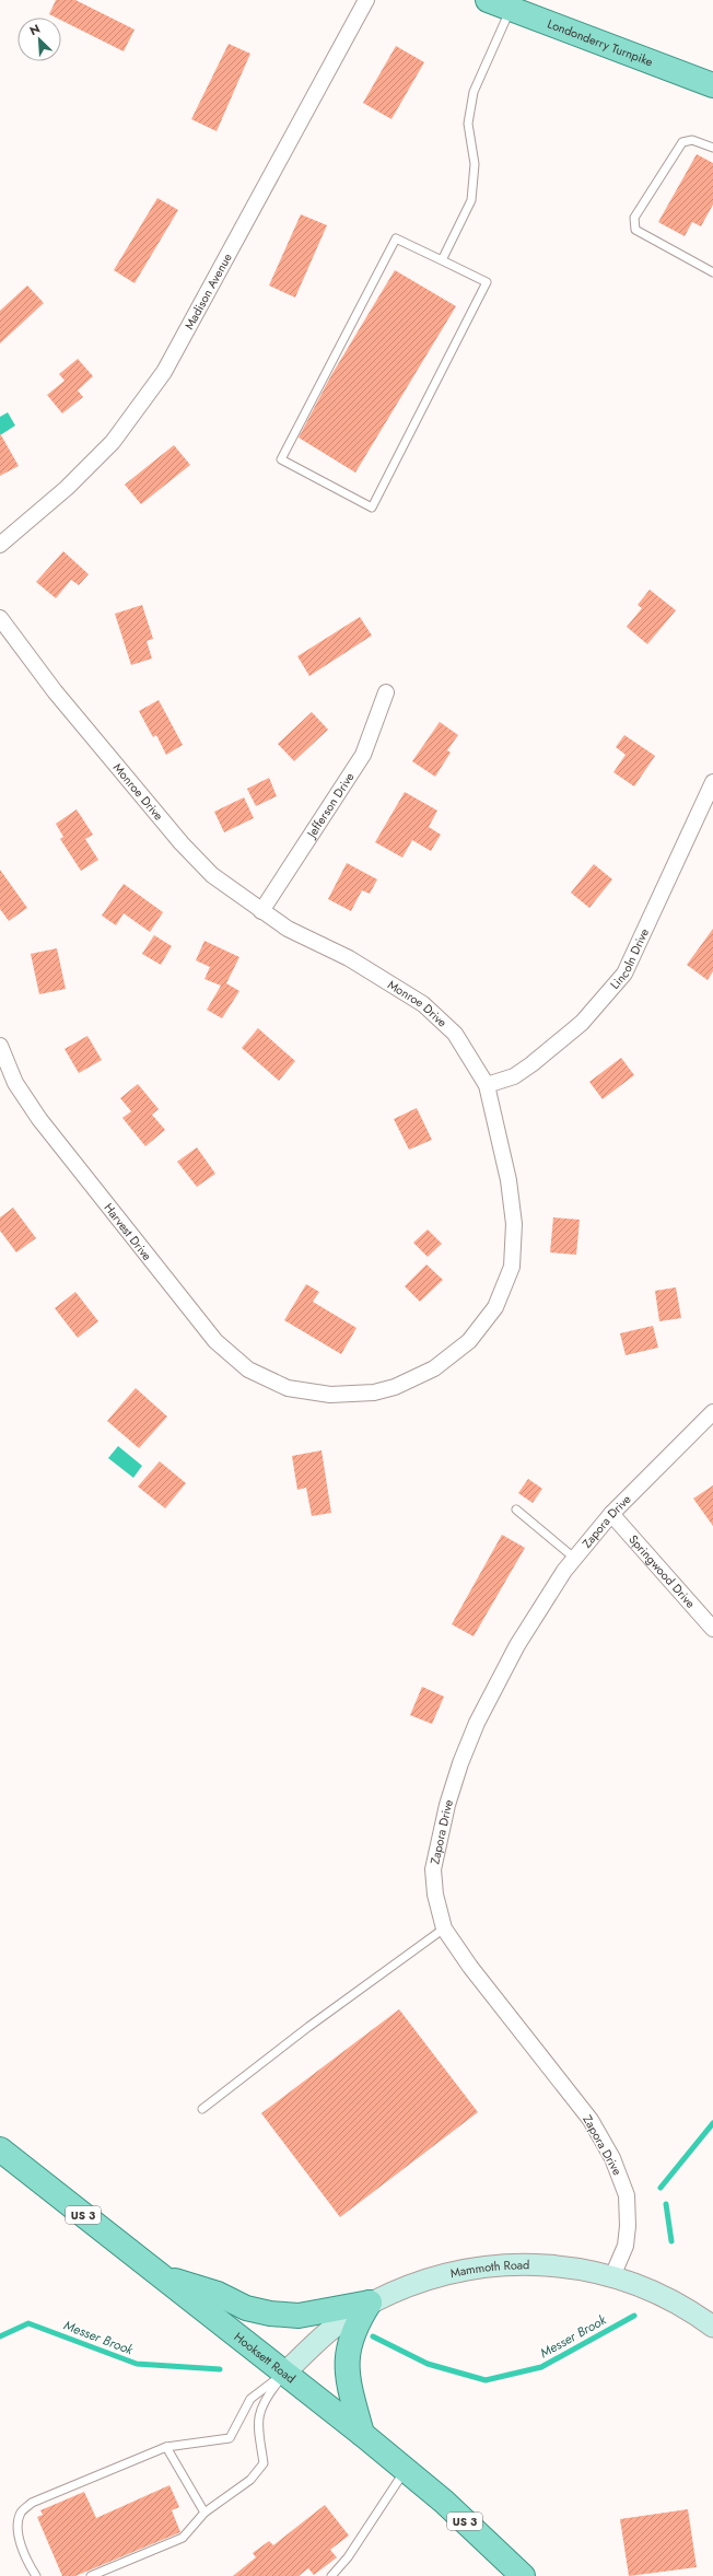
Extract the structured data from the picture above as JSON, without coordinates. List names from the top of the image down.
{
  "streets": {
    "main road": [
      "Londonderry Turnpike",
      "US 3",
      "Mammoth Road",
      "Hooksett Road"
    ],
    "street": [
      "Madison Avenue",
      "Monroe Drive",
      "Jefferson Drive",
      "Lincoln Drive",
      "Harvest Drive",
      "Zapora Drive",
      "Springwood Drive"
    ]
  },
  "crossings": [
    ["Monroe Drive", "Jefferson Drive"],
    ["Monroe Drive", "Lincoln Drive"],
    ["Monroe Drive", "Harvest Drive"],
    ["Zapora Drive", "Springwood Drive"],
    ["Zapora Drive", "Mammoth Road"],
    ["Mammoth Road", "Hooksett Road"]
  ],
  "water": ["Messer Brook"],
  "north": "top left"
}
